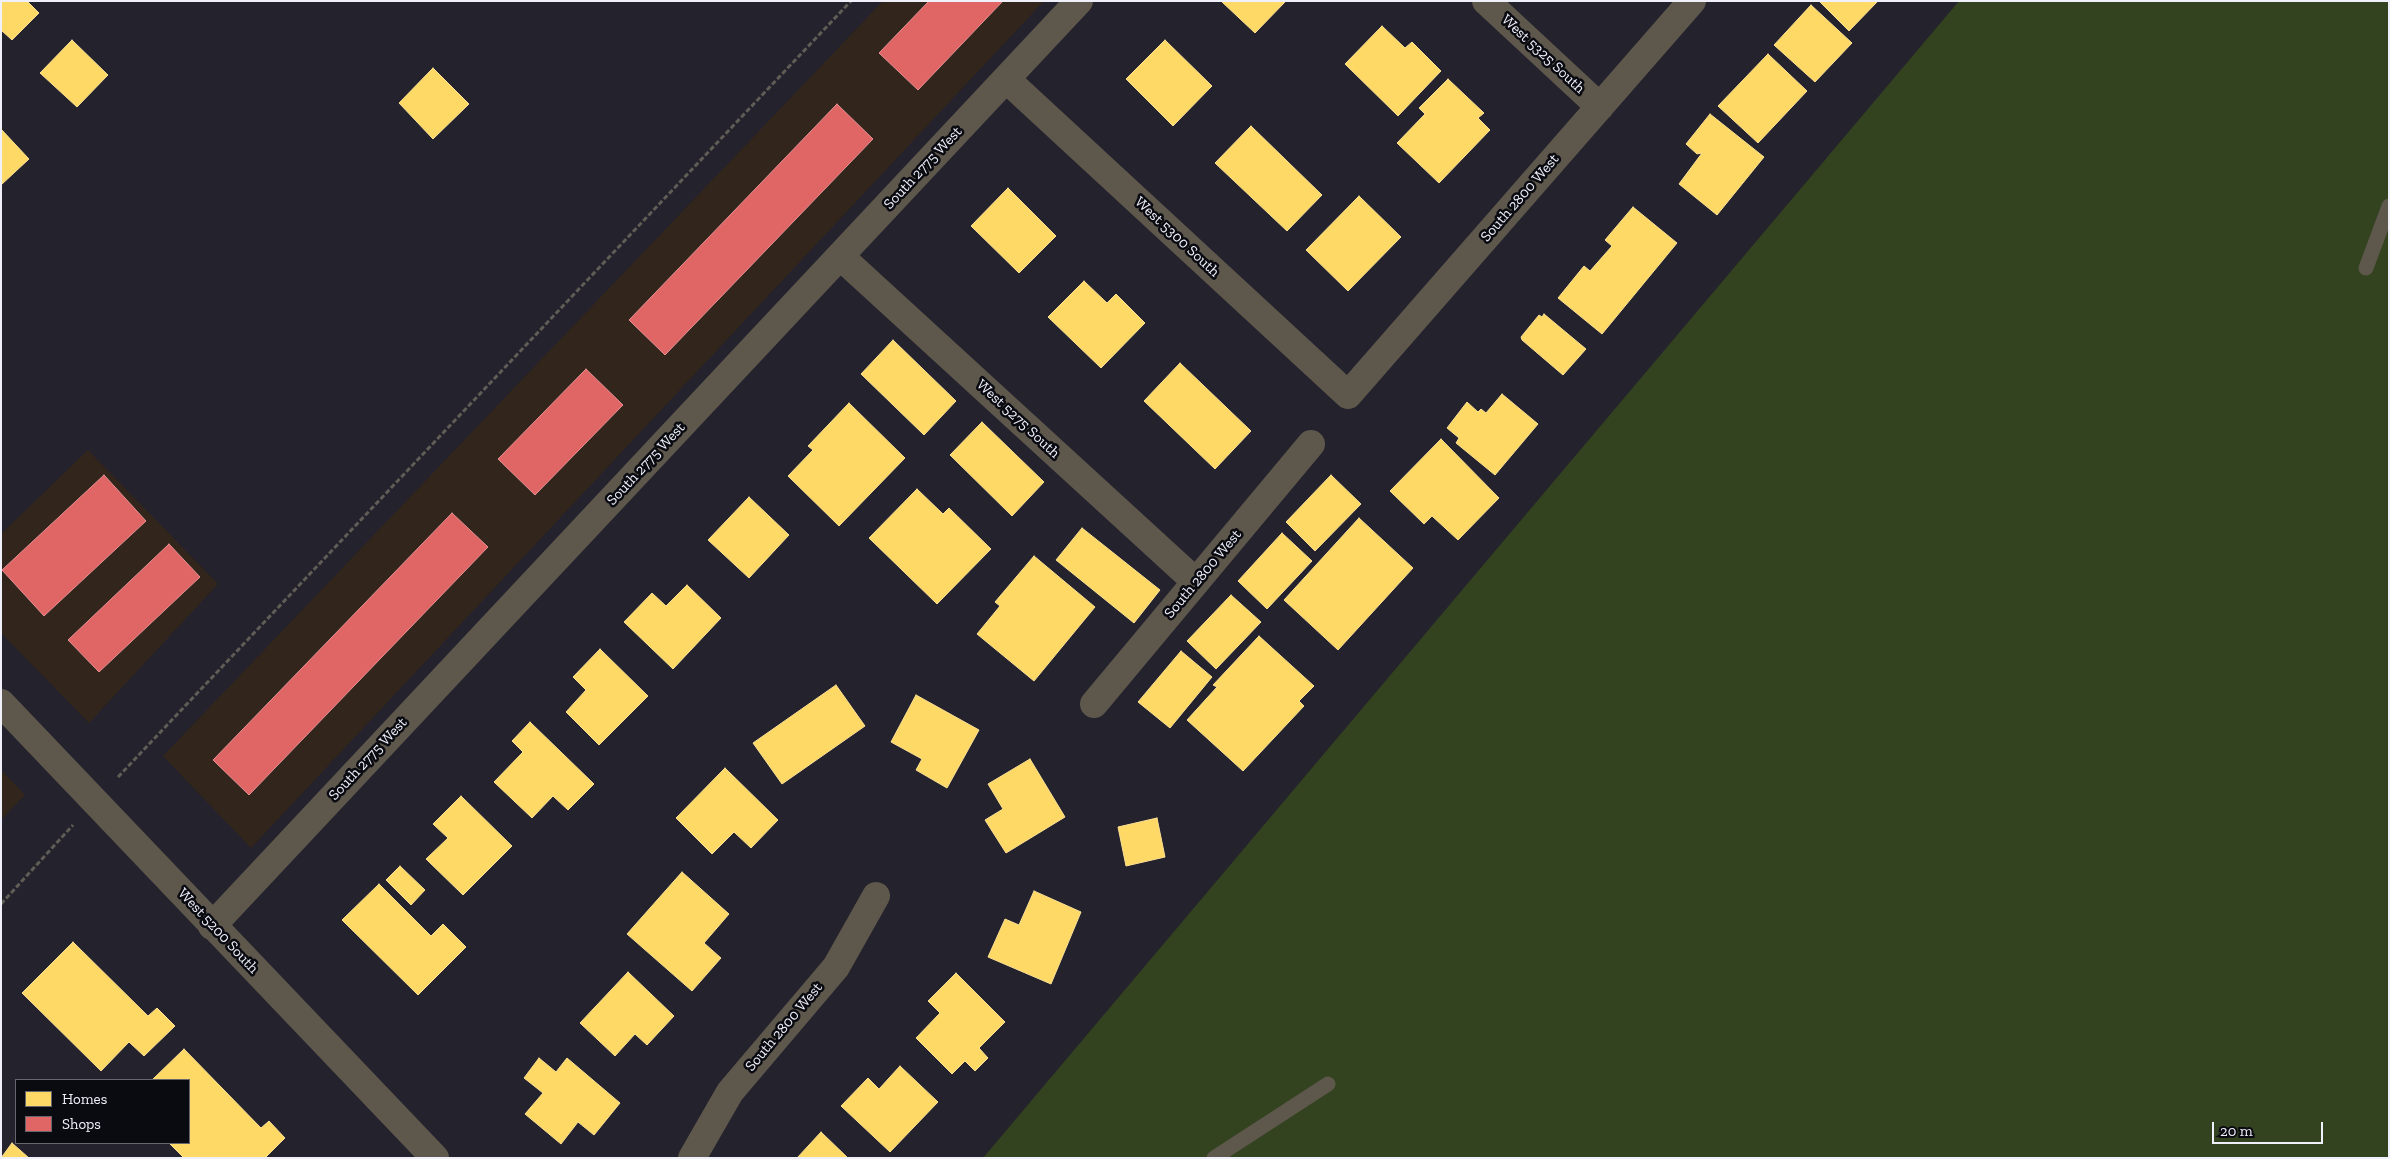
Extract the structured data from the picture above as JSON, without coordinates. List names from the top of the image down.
{
  "streets": {
    "street": [
      "West 5325 South",
      "South 2775 West",
      "South 2800 West",
      "West 5300 South",
      "West 5275 South",
      "West 5200 South"
    ]
  },
  "crossings": [
    ["West 5325 South", "South 2800 West"],
    ["South 2775 West", "West 5300 South"],
    ["South 2775 West", "West 5275 South"],
    ["South 2775 West", "West 5200 South"],
    ["South 2800 West", "West 5300 South"],
    ["South 2800 West", "West 5275 South"]
  ],
  "legend": ["Homes", "Shops"],
  "scale_bar": "20 m"
}
